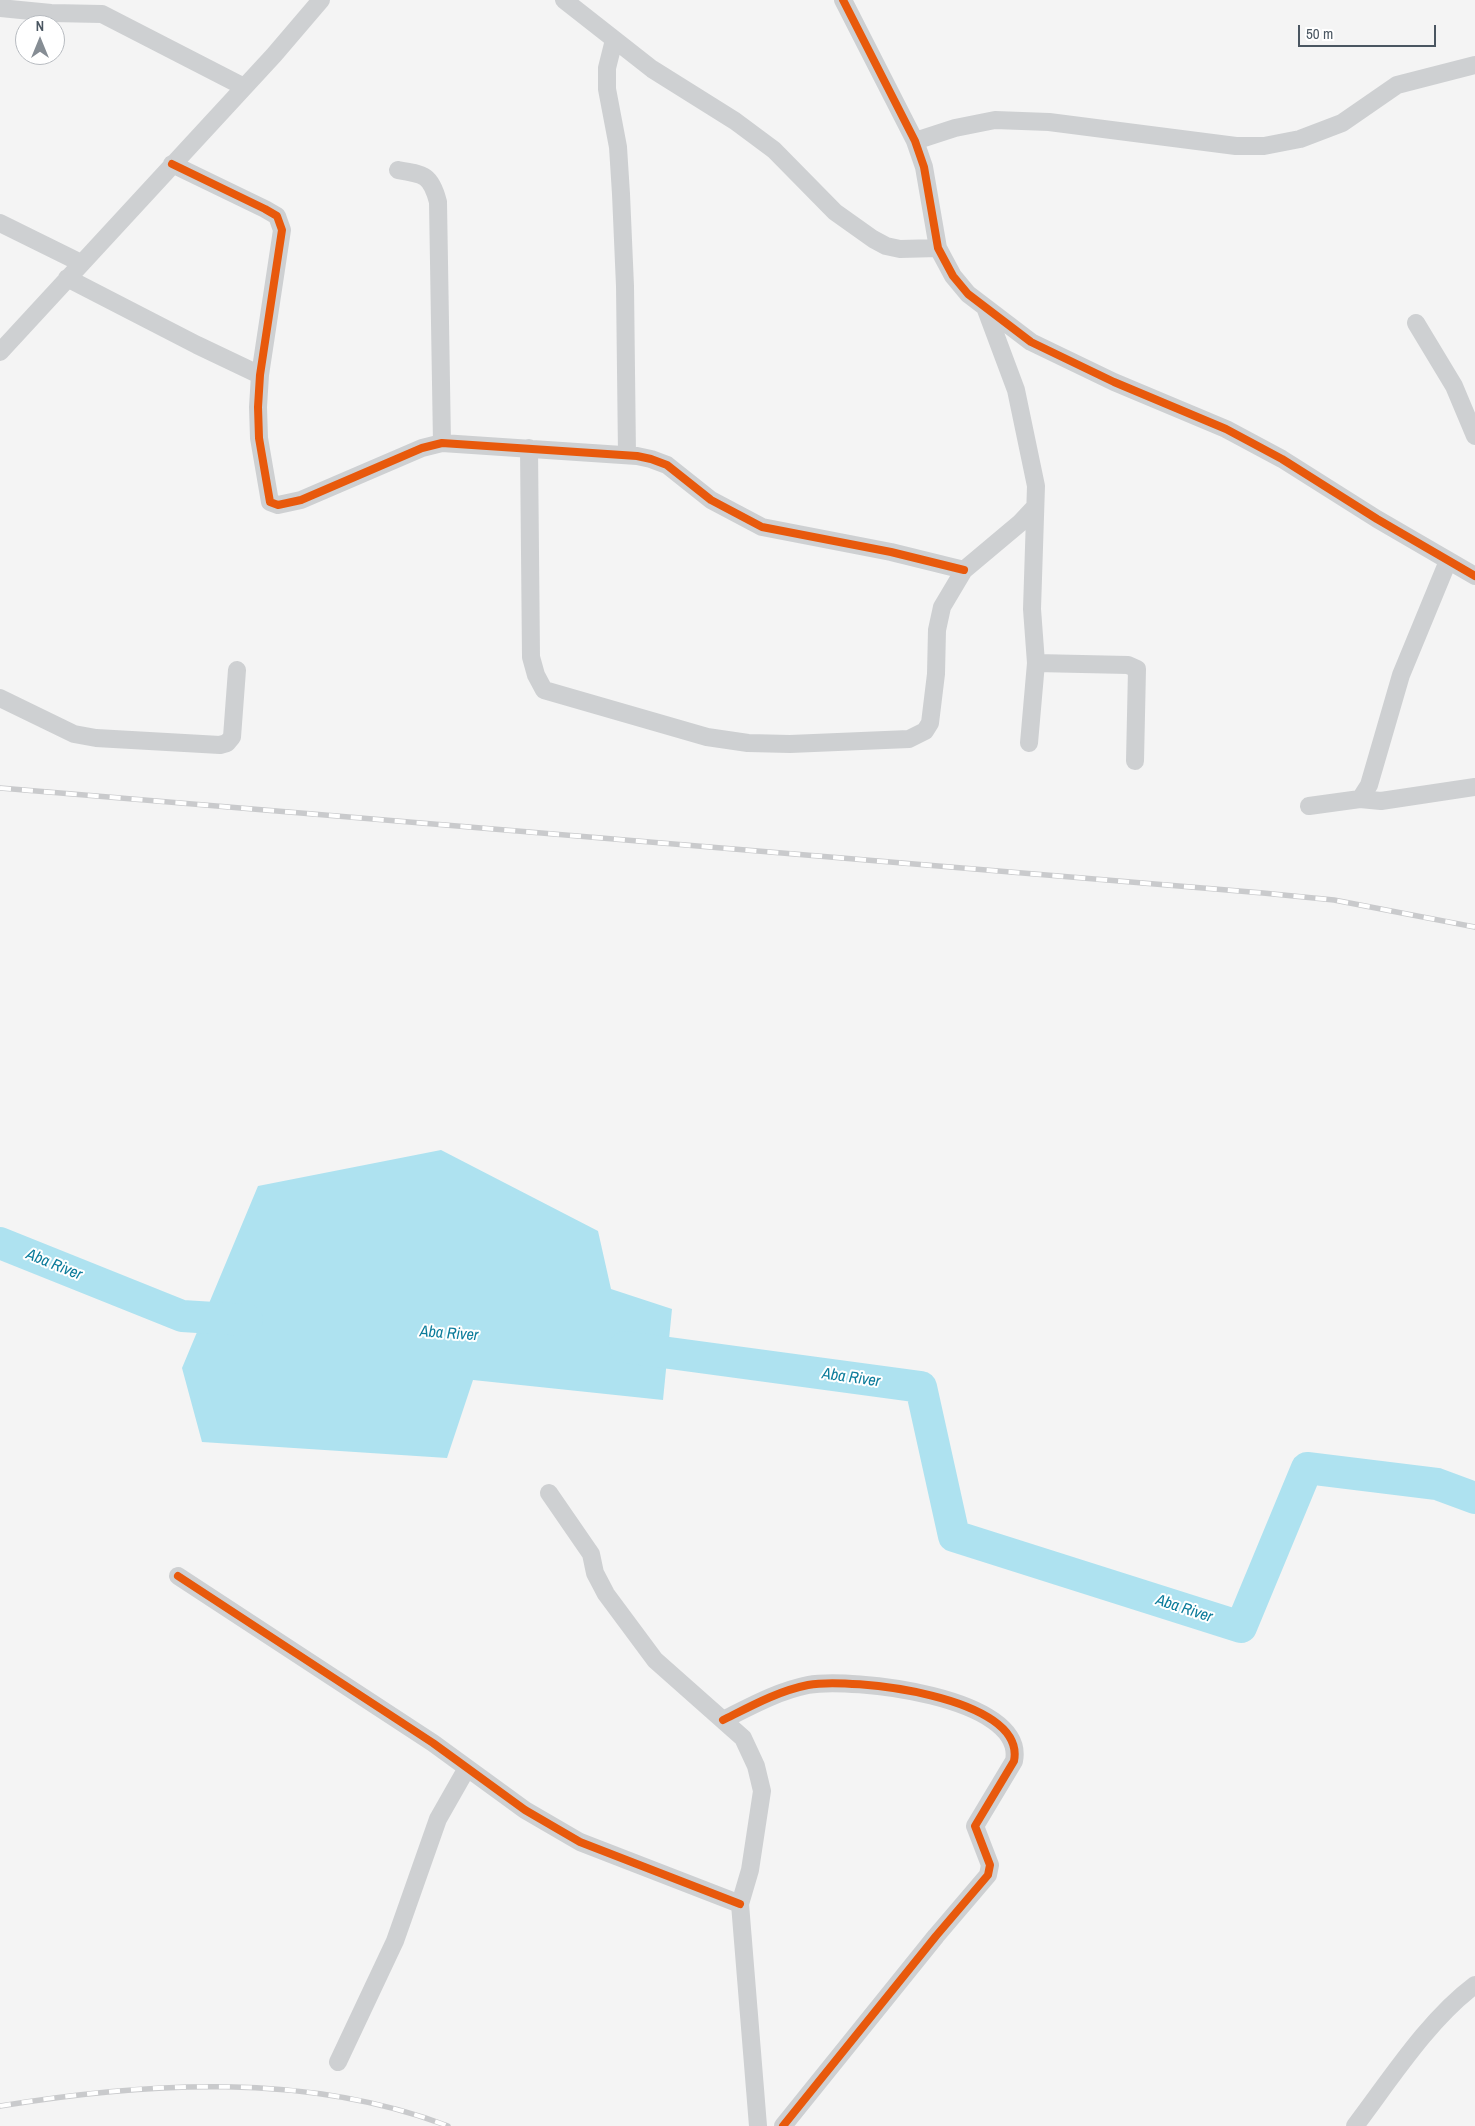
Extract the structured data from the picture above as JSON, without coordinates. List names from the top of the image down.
{
  "water": ["Aba River"],
  "scale_bar": "50 m",
  "north": "top"
}
